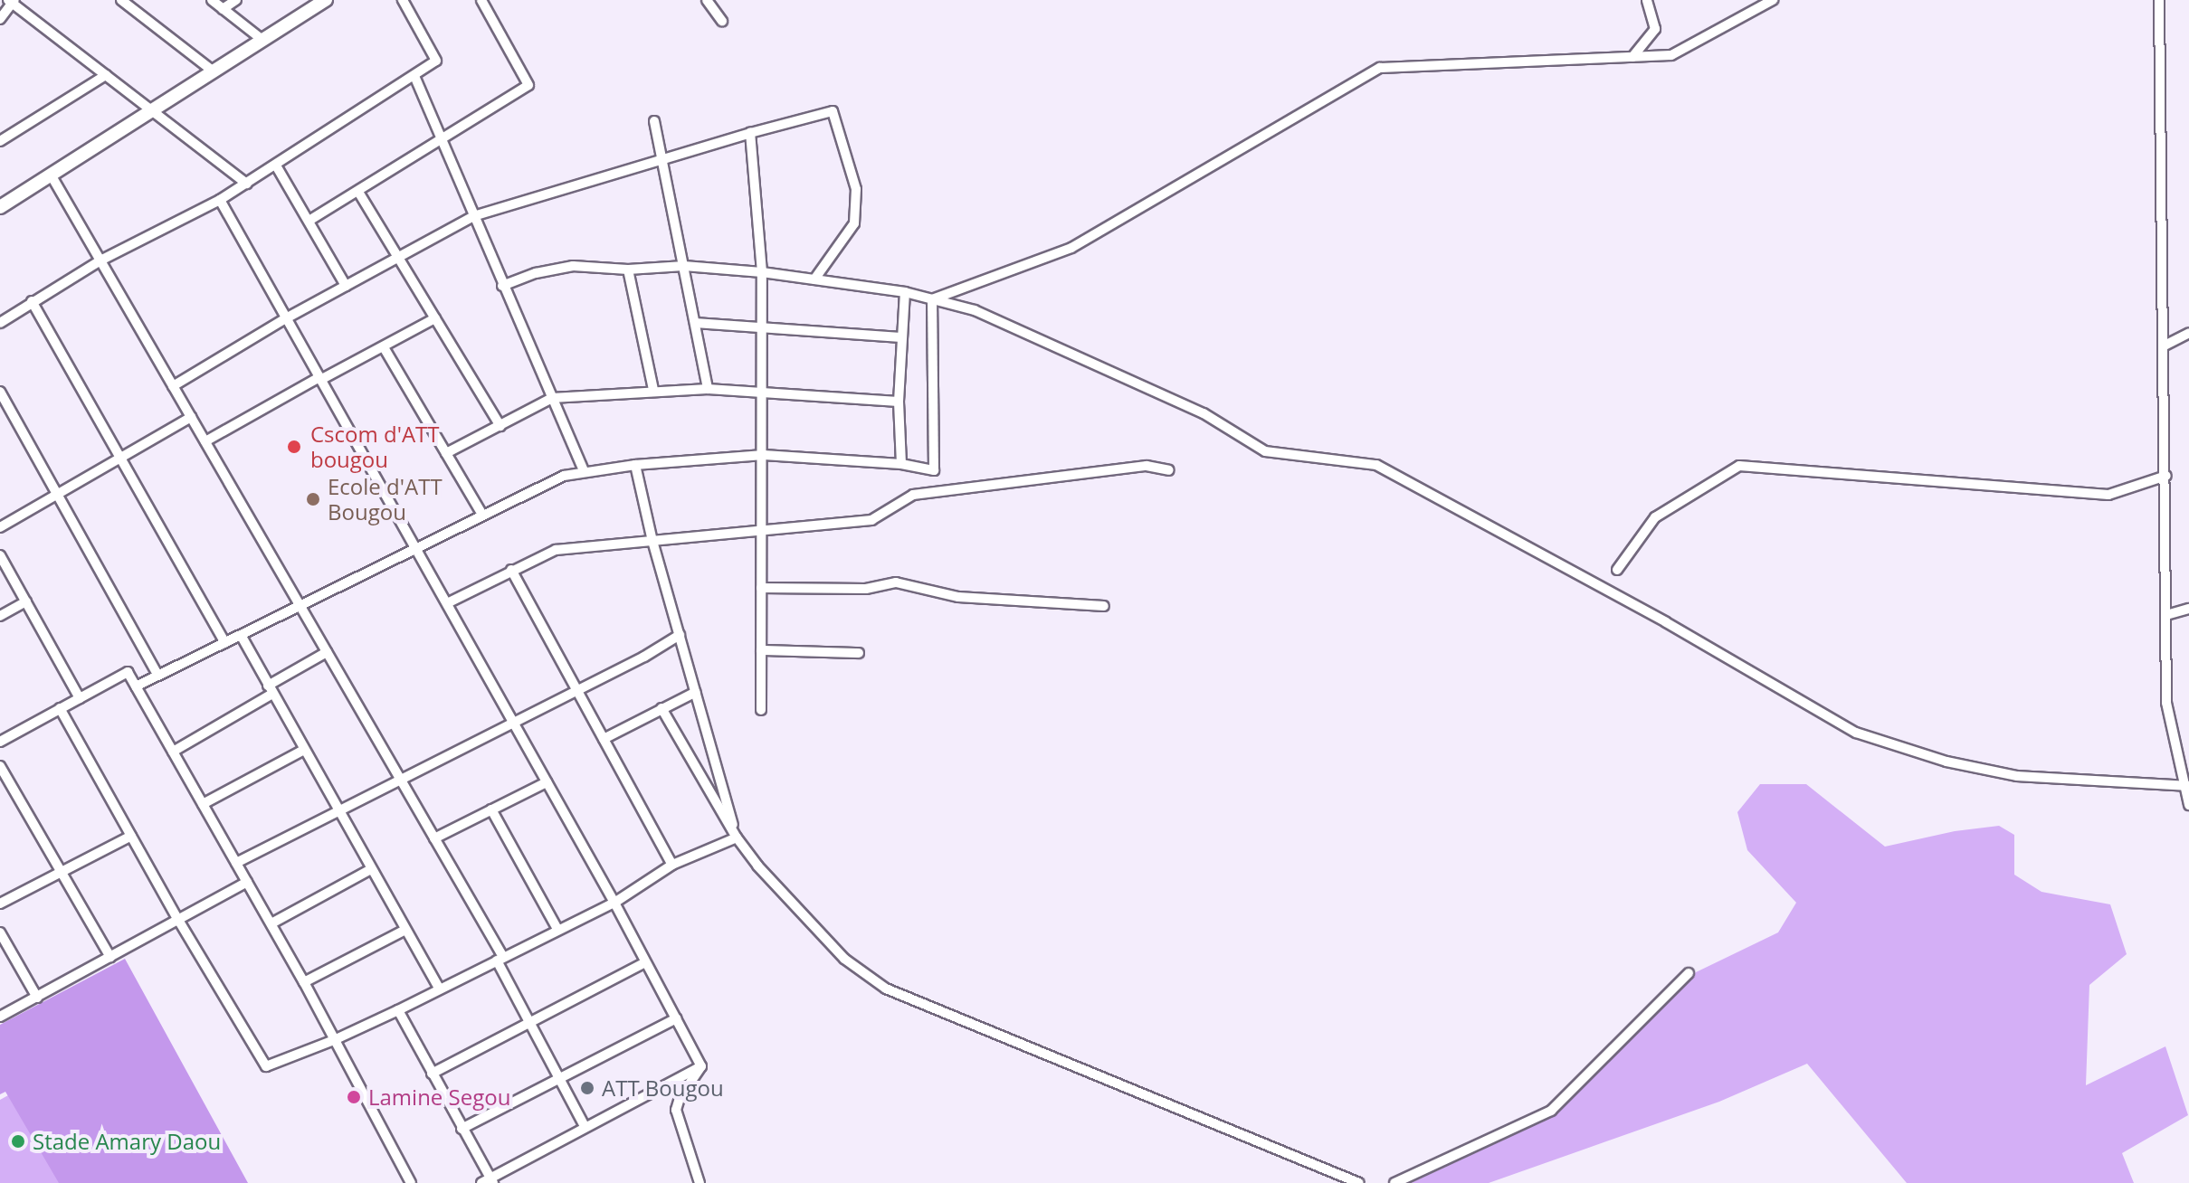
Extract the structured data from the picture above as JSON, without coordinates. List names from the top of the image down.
{
  "places": [
    "Cscom d'ATT bougou",
    "Ecole d'ATT Bougou",
    "ATT Bougou",
    "Lamine Segou",
    "Stade Amary Daou"
  ]
}
